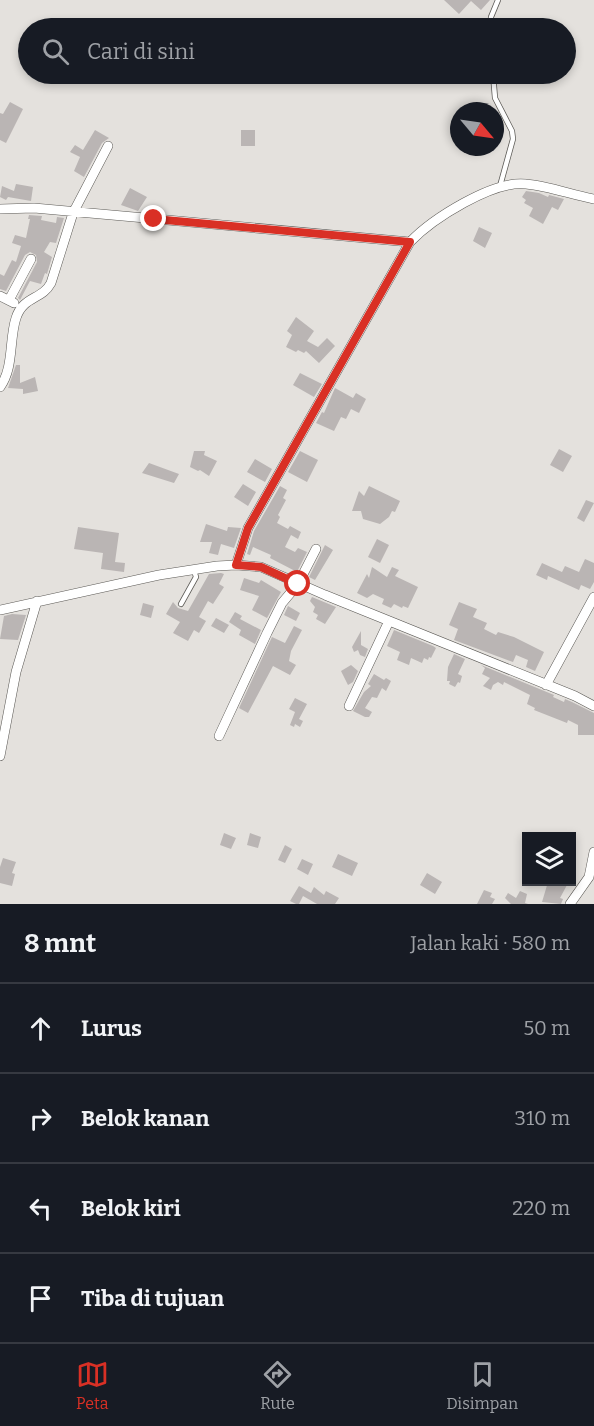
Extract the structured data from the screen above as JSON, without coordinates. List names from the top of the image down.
{
  "north": "bottom right",
  "page": {
    "search": "Cari di sini",
    "heading": ["8 mnt", "Jalan kaki · 580 m"],
    "list": [
      ["Lurus", "50 m"],
      ["Belok kanan", "310 m"],
      ["Belok kiri", "220 m"],
      "Tiba di tujuan"
    ],
    "nav": ["Peta", "Rute", "Disimpan"]
  }
}
